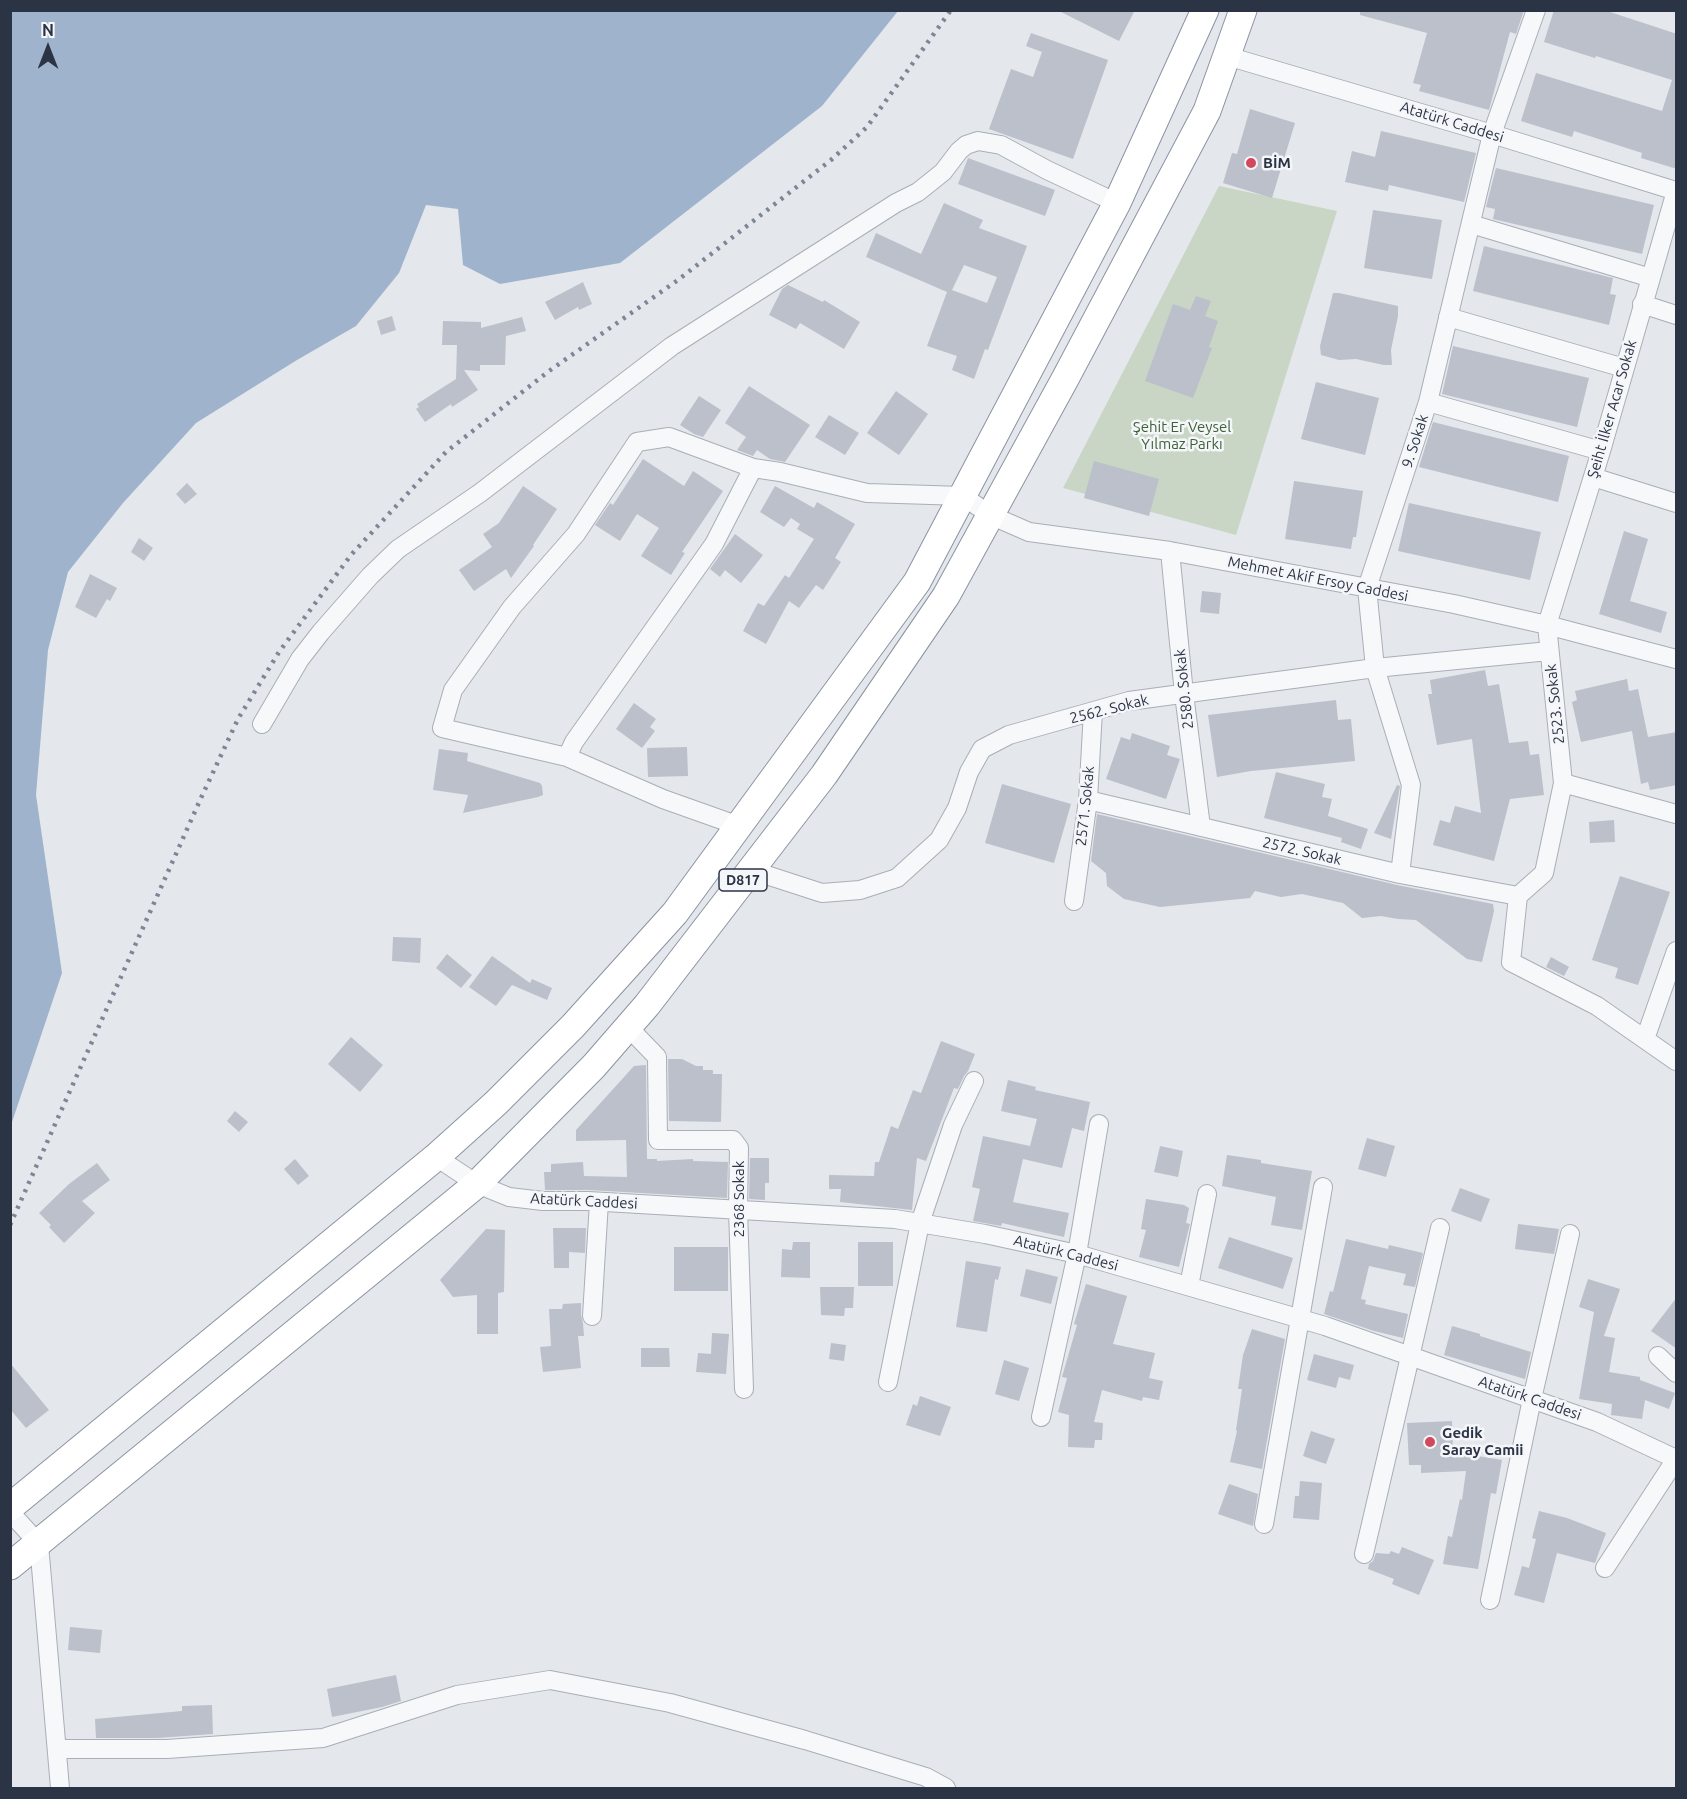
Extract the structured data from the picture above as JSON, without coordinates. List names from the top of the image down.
{
  "streets": {
    "highway": ["D817"],
    "street": [
      "Atatürk Caddesi",
      "Şeiht İlker Acar Sokak",
      "9. Sokak",
      "Mehmet Akif Ersoy Caddesi",
      "2580. Sokak",
      "2523. Sokak",
      "2562. Sokak",
      "2571. Sokak",
      "2572. Sokak",
      "2368 Sokak"
    ]
  },
  "crossings": [
    ["Atatürk Caddesi", "Şeiht İlker Acar Sokak"],
    ["Atatürk Caddesi", "9. Sokak"],
    ["Atatürk Caddesi", "D817"],
    ["Atatürk Caddesi", "2368 Sokak"],
    ["Şeiht İlker Acar Sokak", "Mehmet Akif Ersoy Caddesi"],
    ["Şeiht İlker Acar Sokak", "2523. Sokak"],
    ["9. Sokak", "Mehmet Akif Ersoy Caddesi"],
    ["9. Sokak", "2562. Sokak"],
    ["9. Sokak", "2572. Sokak"],
    ["Mehmet Akif Ersoy Caddesi", "2580. Sokak"],
    ["Mehmet Akif Ersoy Caddesi", "2523. Sokak"],
    ["Mehmet Akif Ersoy Caddesi", "D817"],
    ["2580. Sokak", "2562. Sokak"],
    ["2580. Sokak", "2572. Sokak"],
    ["2523. Sokak", "2562. Sokak"],
    ["2523. Sokak", "2572. Sokak"],
    ["2562. Sokak", "2571. Sokak"],
    ["2562. Sokak", "D817"],
    ["2571. Sokak", "2572. Sokak"],
    ["D817", "2368 Sokak"]
  ],
  "parks": ["Şehit Er Veysel Yılmaz Parkı"],
  "places": ["BİM", "Gedik Saray Camii"],
  "north": "top"
}
